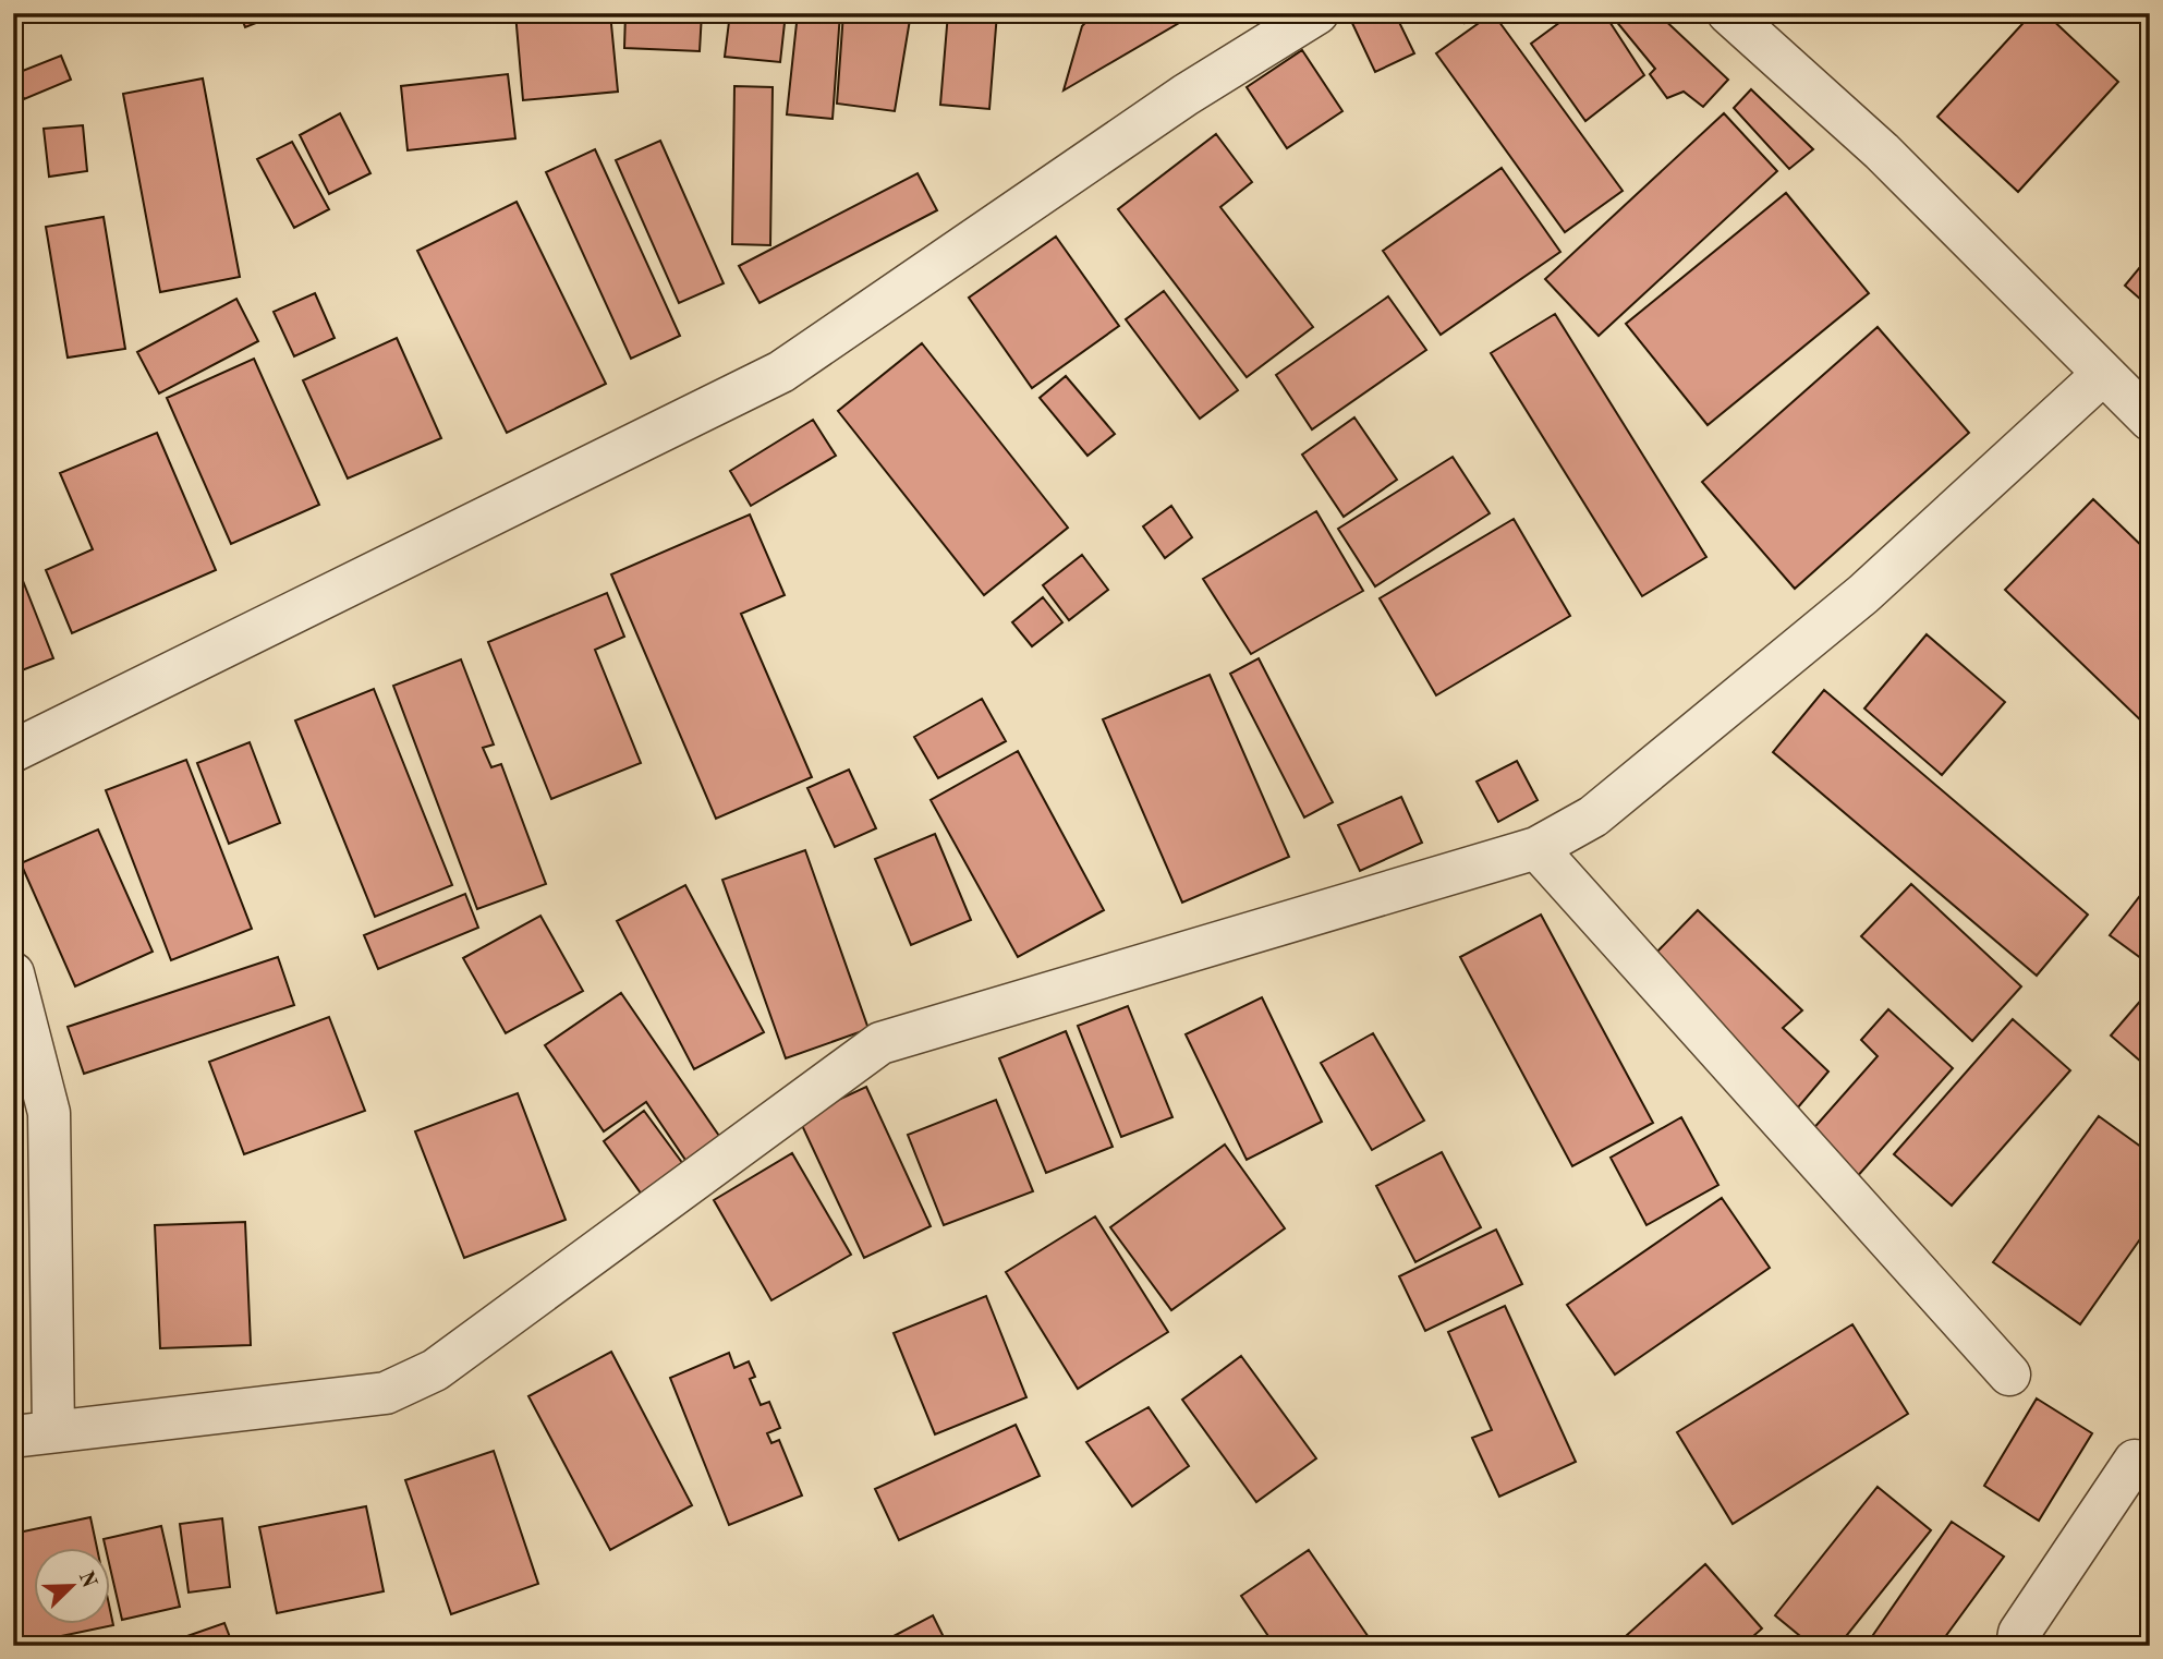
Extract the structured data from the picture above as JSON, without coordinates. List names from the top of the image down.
{
  "north": "top right"
}
